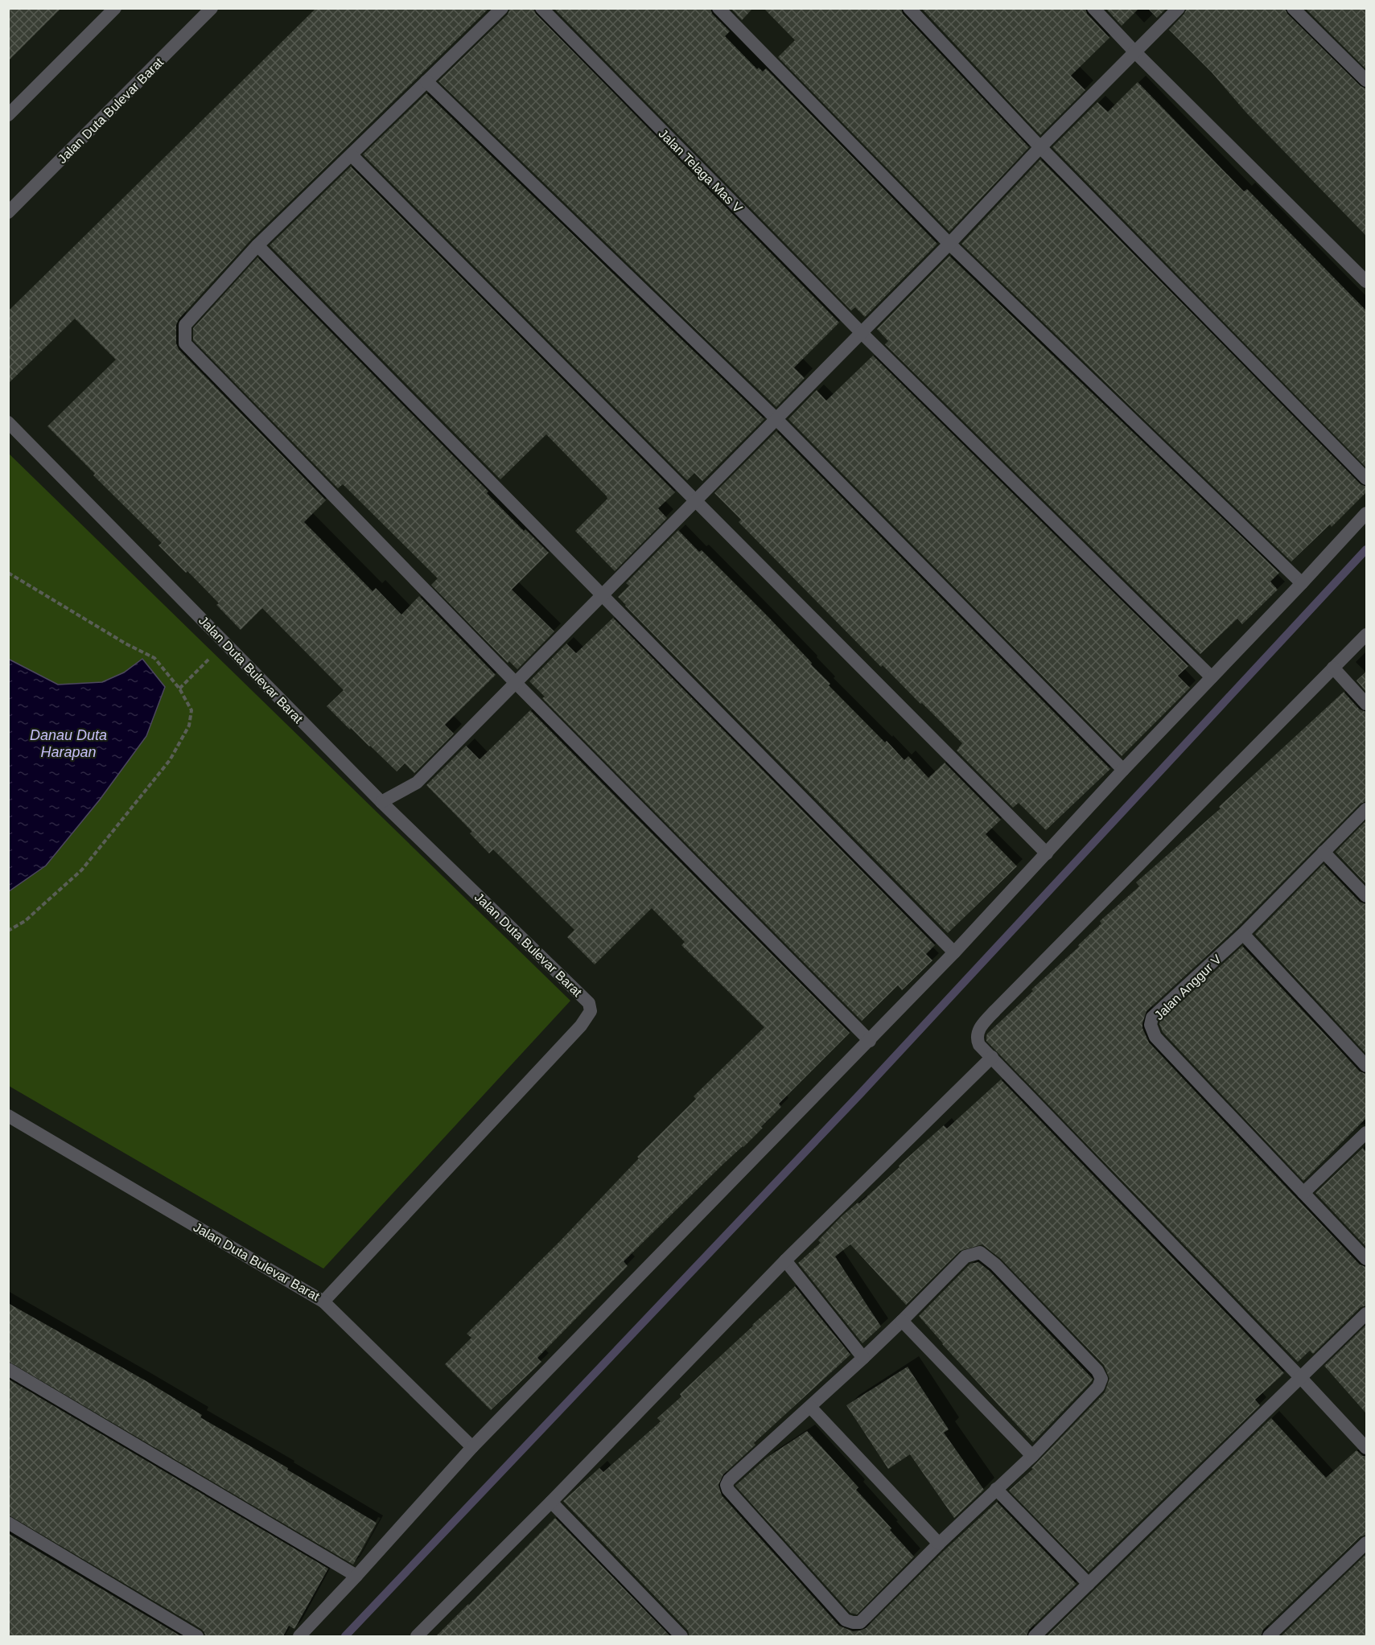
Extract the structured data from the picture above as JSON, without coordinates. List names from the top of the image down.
{
  "streets": {
    "street": ["Jalan Duta Bulevar Barat", "Jalan Telaga Mas V", "Jalan Anggur V"]
  },
  "water": ["Danau Duta Harapan"]
}
